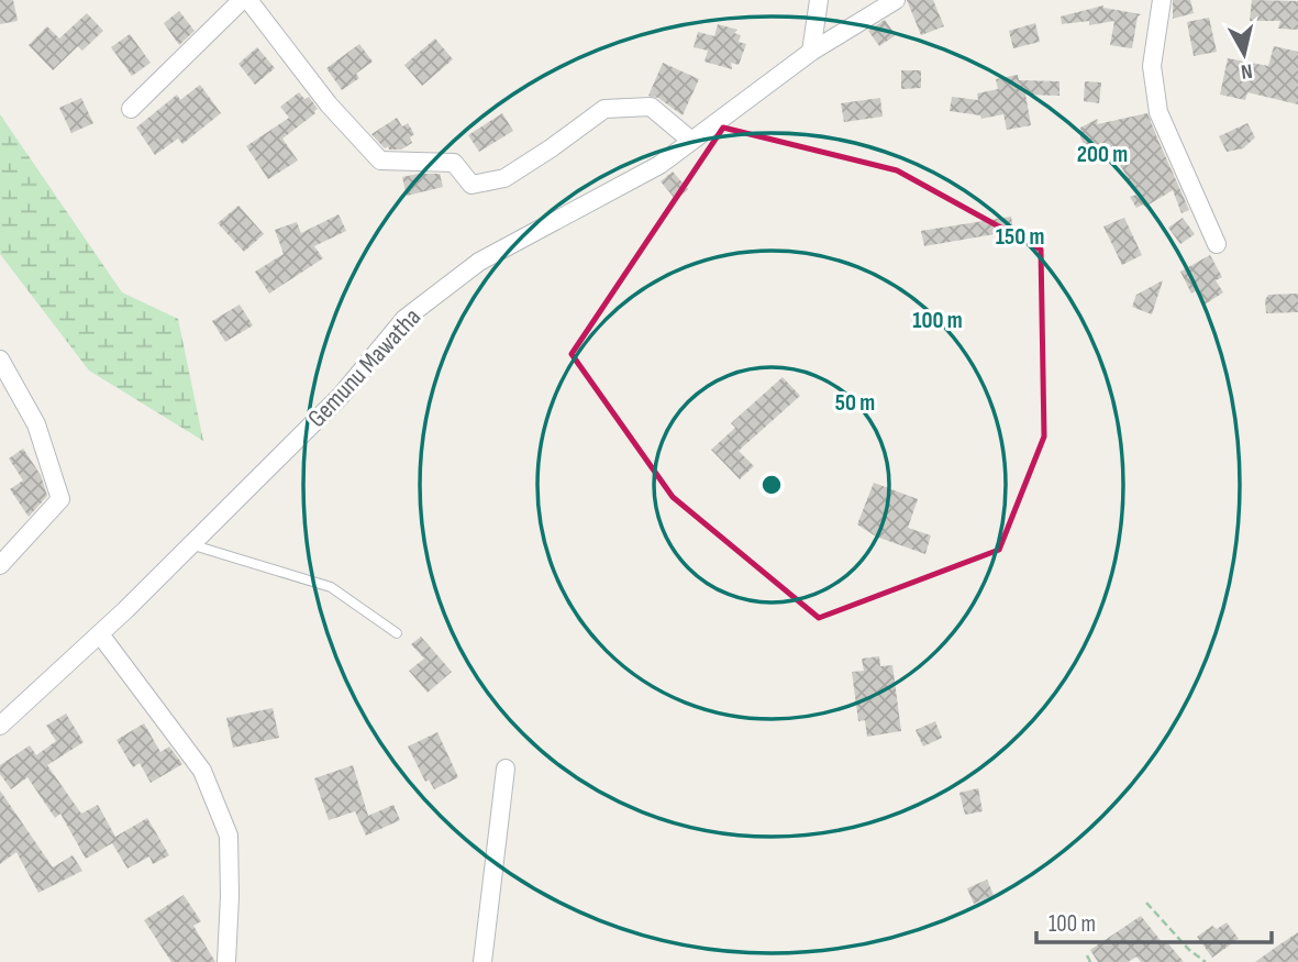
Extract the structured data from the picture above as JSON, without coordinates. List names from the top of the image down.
{
  "streets": {
    "street": ["Gemunu Mawatha"]
  },
  "scale_bar": "100 m",
  "north": "bottom",
  "rings": [
    "200 m",
    "150 m",
    "100 m",
    "50 m"
  ]
}
